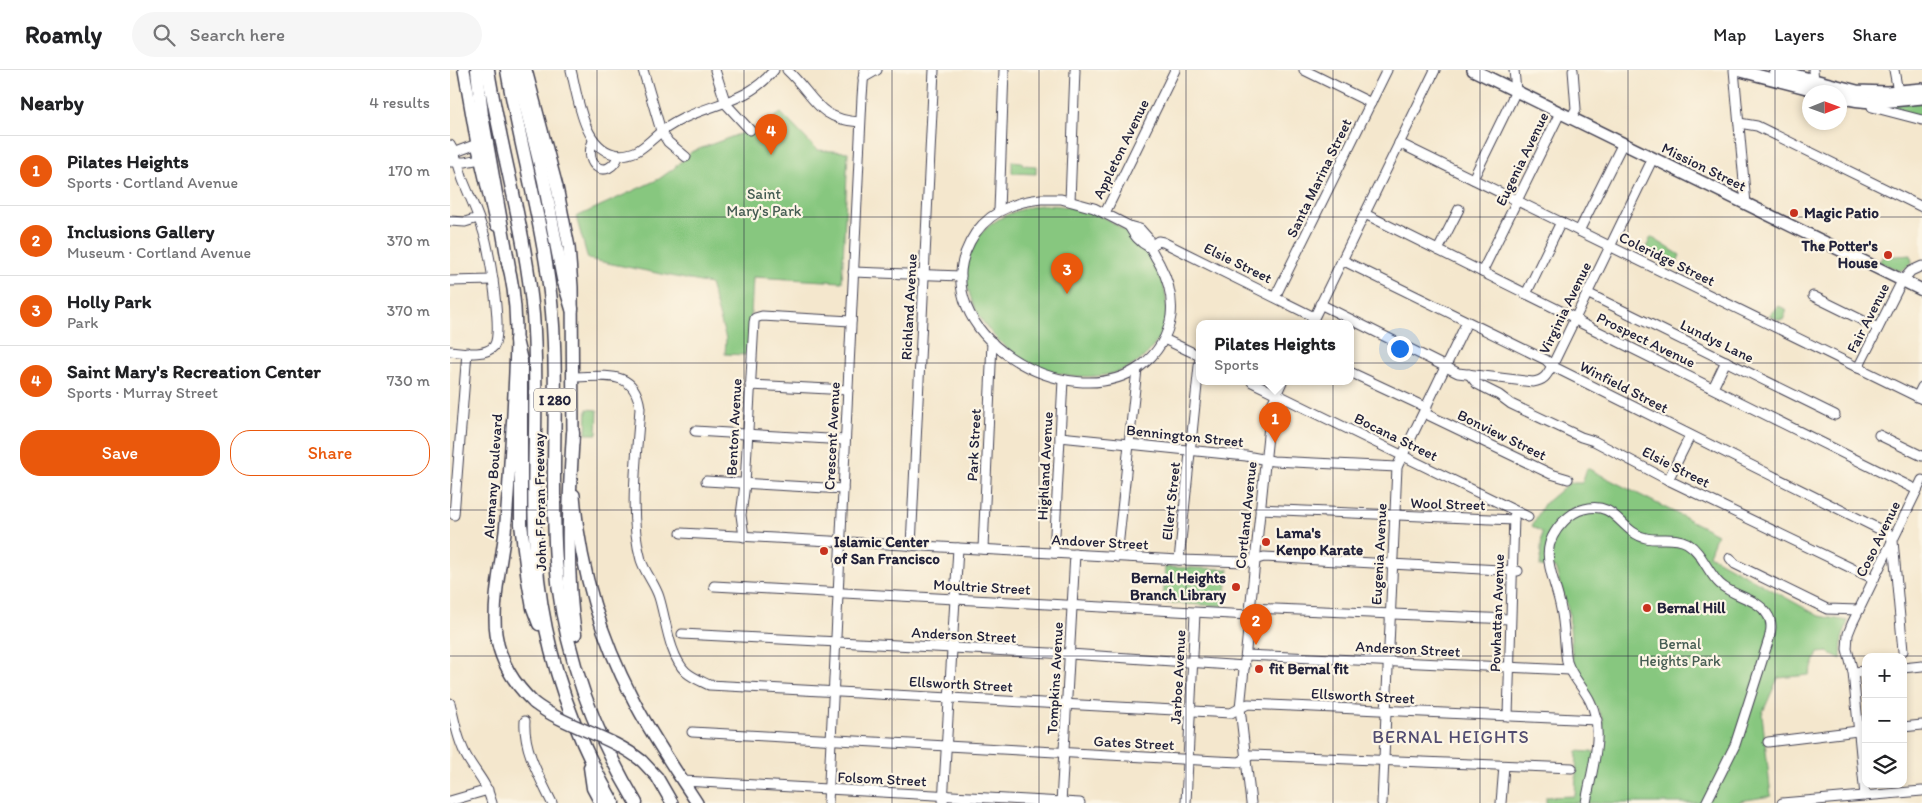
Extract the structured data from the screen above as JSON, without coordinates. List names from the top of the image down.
{
  "streets": {
    "highway": ["I 280", "John F Foran Freeway"],
    "main road": ["Mission Street", "Alemany Boulevard"],
    "street": [
      "Appleton Avenue",
      "Eugenia Avenue",
      "Santa Marina Street",
      "Coleridge Street",
      "Elsie Street",
      "Richland Avenue",
      "Virginia Avenue",
      "Fair Avenue",
      "Prospect Avenue",
      "Lundys Lane",
      "Winfield Street",
      "Benton Avenue",
      "Bonview Street",
      "Crescent Avenue",
      "Bennington Street",
      "Bocana Street",
      "Park Street",
      "Highland Avenue",
      "Ellert Street",
      "Wool Street",
      "Cortland Avenue",
      "Coso Avenue",
      "Andover Street",
      "Moultrie Street",
      "Powhattan Avenue",
      "Anderson Street",
      "Jarboe Avenue",
      "Tompkins Avenue",
      "Ellsworth Street",
      "Gates Street",
      "Folsom Street"
    ]
  },
  "crossings": [
    ["Eugenia Avenue", "Mission Street"],
    ["Eugenia Avenue", "Coleridge Street"],
    ["Eugenia Avenue", "Virginia Avenue"],
    ["Eugenia Avenue", "Prospect Avenue"],
    ["Eugenia Avenue", "Winfield Street"],
    ["Eugenia Avenue", "Bonview Street"],
    ["Eugenia Avenue", "Bennington Street"],
    ["Eugenia Avenue", "Bocana Street"],
    ["Eugenia Avenue", "Wool Street"],
    ["Eugenia Avenue", "Andover Street"],
    ["Eugenia Avenue", "Moultrie Street"],
    ["Eugenia Avenue", "Anderson Street"],
    ["Eugenia Avenue", "Ellsworth Street"],
    ["Eugenia Avenue", "Gates Street"],
    ["Mission Street", "Virginia Avenue"],
    ["Mission Street", "Fair Avenue"],
    ["Santa Marina Street", "Elsie Street"],
    ["Coleridge Street", "Virginia Avenue"],
    ["Coleridge Street", "Fair Avenue"],
    ["Elsie Street", "Virginia Avenue"],
    ["Elsie Street", "Coso Avenue"],
    ["Richland Avenue", "Andover Street"],
    ["Virginia Avenue", "Prospect Avenue"],
    ["Virginia Avenue", "Lundys Lane"],
    ["Virginia Avenue", "Winfield Street"],
    ["Prospect Avenue", "Coso Avenue"],
    ["Winfield Street", "Coso Avenue"],
    ["Benton Avenue", "Crescent Avenue"],
    ["Benton Avenue", "Andover Street"],
    ["Crescent Avenue", "Andover Street"],
    ["Crescent Avenue", "Moultrie Street"],
    ["Crescent Avenue", "Anderson Street"],
    ["Crescent Avenue", "Ellsworth Street"],
    ["Crescent Avenue", "Gates Street"],
    ["Crescent Avenue", "Folsom Street"],
    ["Bennington Street", "Highland Avenue"],
    ["Bennington Street", "Ellert Street"],
    ["Bennington Street", "Cortland Avenue"],
    ["Bocana Street", "Wool Street"],
    ["Bocana Street", "Cortland Avenue"],
    ["Bocana Street", "Powhattan Avenue"],
    ["Park Street", "Andover Street"],
    ["Highland Avenue", "Andover Street"],
    ["Ellert Street", "Andover Street"],
    ["Wool Street", "Cortland Avenue"],
    ["Wool Street", "Powhattan Avenue"],
    ["Cortland Avenue", "Andover Street"],
    ["Cortland Avenue", "Moultrie Street"],
    ["Cortland Avenue", "Anderson Street"],
    ["Cortland Avenue", "Ellsworth Street"],
    ["Cortland Avenue", "Gates Street"],
    ["Andover Street", "Powhattan Avenue"],
    ["Andover Street", "Tompkins Avenue"],
    ["Moultrie Street", "Powhattan Avenue"],
    ["Moultrie Street", "Jarboe Avenue"],
    ["Moultrie Street", "Tompkins Avenue"],
    ["Powhattan Avenue", "Anderson Street"],
    ["Powhattan Avenue", "Ellsworth Street"],
    ["Anderson Street", "Jarboe Avenue"],
    ["Anderson Street", "Tompkins Avenue"],
    ["Jarboe Avenue", "Ellsworth Street"],
    ["Jarboe Avenue", "Gates Street"],
    ["Tompkins Avenue", "Ellsworth Street"],
    ["Tompkins Avenue", "Gates Street"],
    ["Tompkins Avenue", "Folsom Street"]
  ],
  "districts": ["BERNAL HEIGHTS"],
  "parks": ["Saint Mary's Park", "Bernal Heights Park"],
  "places": [
    "Magic Patio",
    "The Potter's House",
    "Lama's Kenpo Karate",
    "Islamic Center of San Francisco",
    "Bernal Heights Branch Library",
    "Bernal Hill",
    "fit Bernal fit"
  ],
  "north": "right",
  "page": {
    "header": "Roamly",
    "search": "Search here",
    "nav": ["Map", "Layers", "Share"],
    "heading": ["Nearby", "4 results"],
    "pins": [
      "4",
      "3",
      "1",
      "2"
    ],
    "list": [
      {
        "mark": "1",
        "name": "Pilates Heights",
        "note": "Sports · Cortland Avenue",
        "value": "170 m"
      },
      {
        "mark": "2",
        "name": "Inclusions Gallery",
        "note": "Museum · Cortland Avenue",
        "value": "370 m"
      },
      {
        "mark": "3",
        "name": "Holly Park",
        "note": "Park",
        "value": "370 m"
      },
      {
        "mark": "4",
        "name": "Saint Mary's Recreation Center",
        "note": "Sports · Murray Street",
        "value": "730 m"
      }
    ],
    "popup": ["Pilates Heights", "Sports"],
    "buttons": ["Save", "Share"],
    "map_buttons": ["+", "−"]
  }
}
